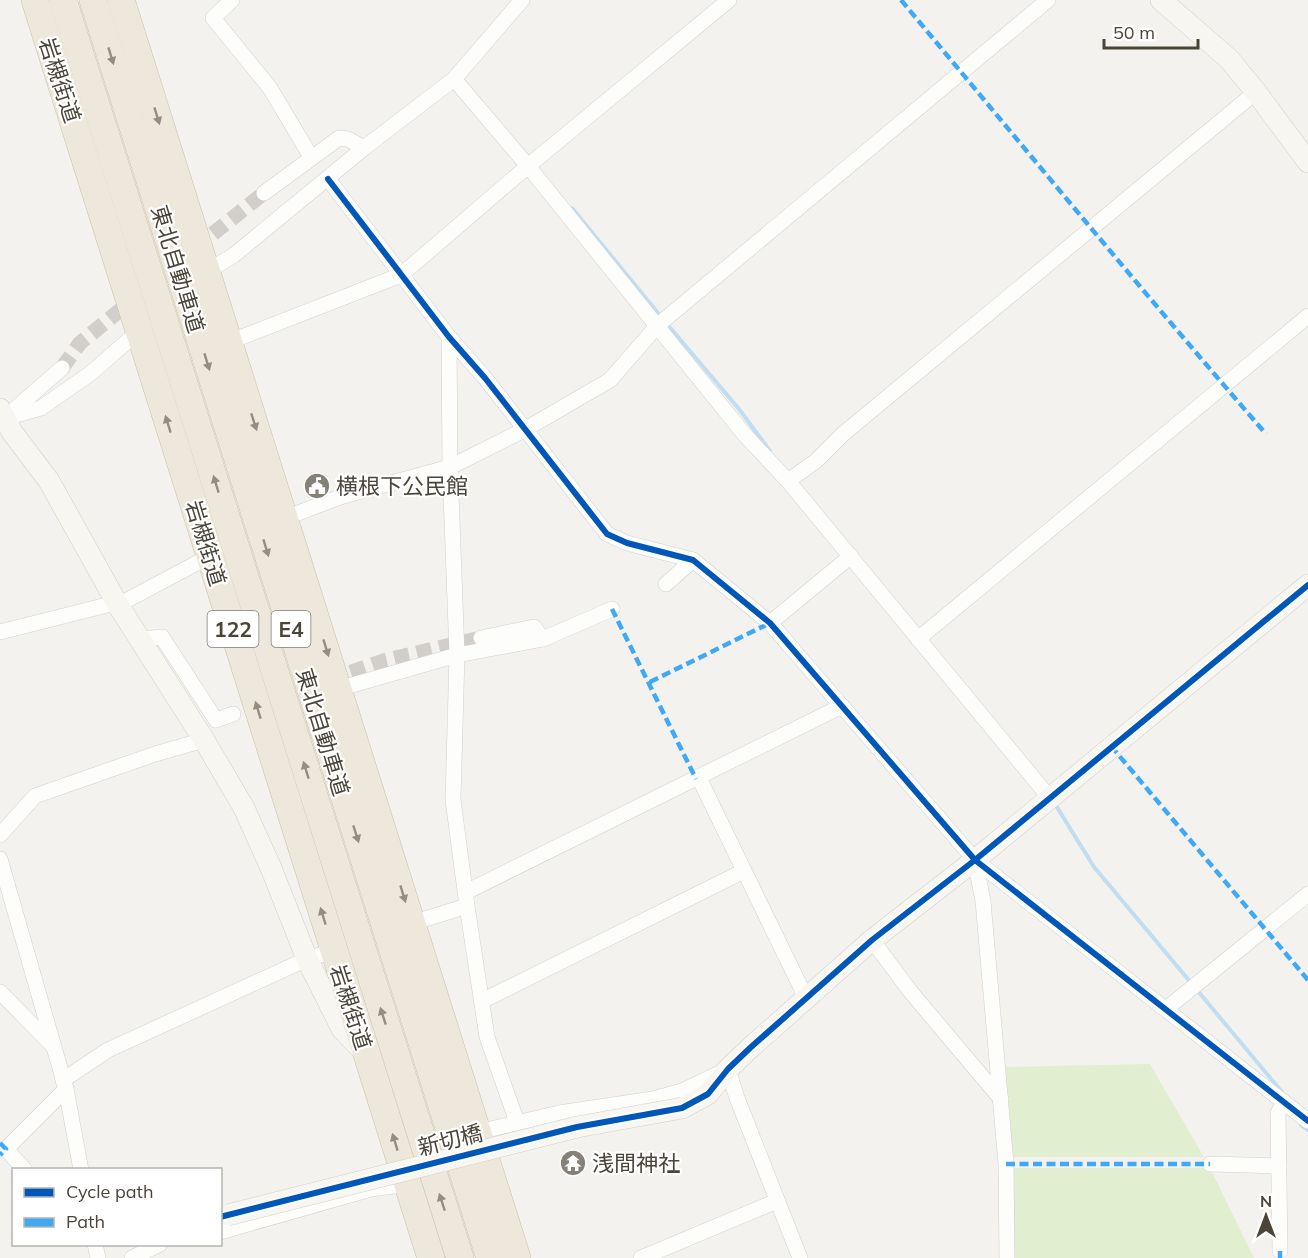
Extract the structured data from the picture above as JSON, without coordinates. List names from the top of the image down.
{
  "streets": {
    "highway": [
      "岩槻街道",
      "東北自動車道",
      "122",
      "E4"
    ],
    "street": ["新切橋"]
  },
  "places": {
    "public building": ["横根下公民館"],
    "temple": ["浅間神社"]
  },
  "legend": ["Cycle path", "Path"],
  "scale_bar": "50 m",
  "north": "top"
}
